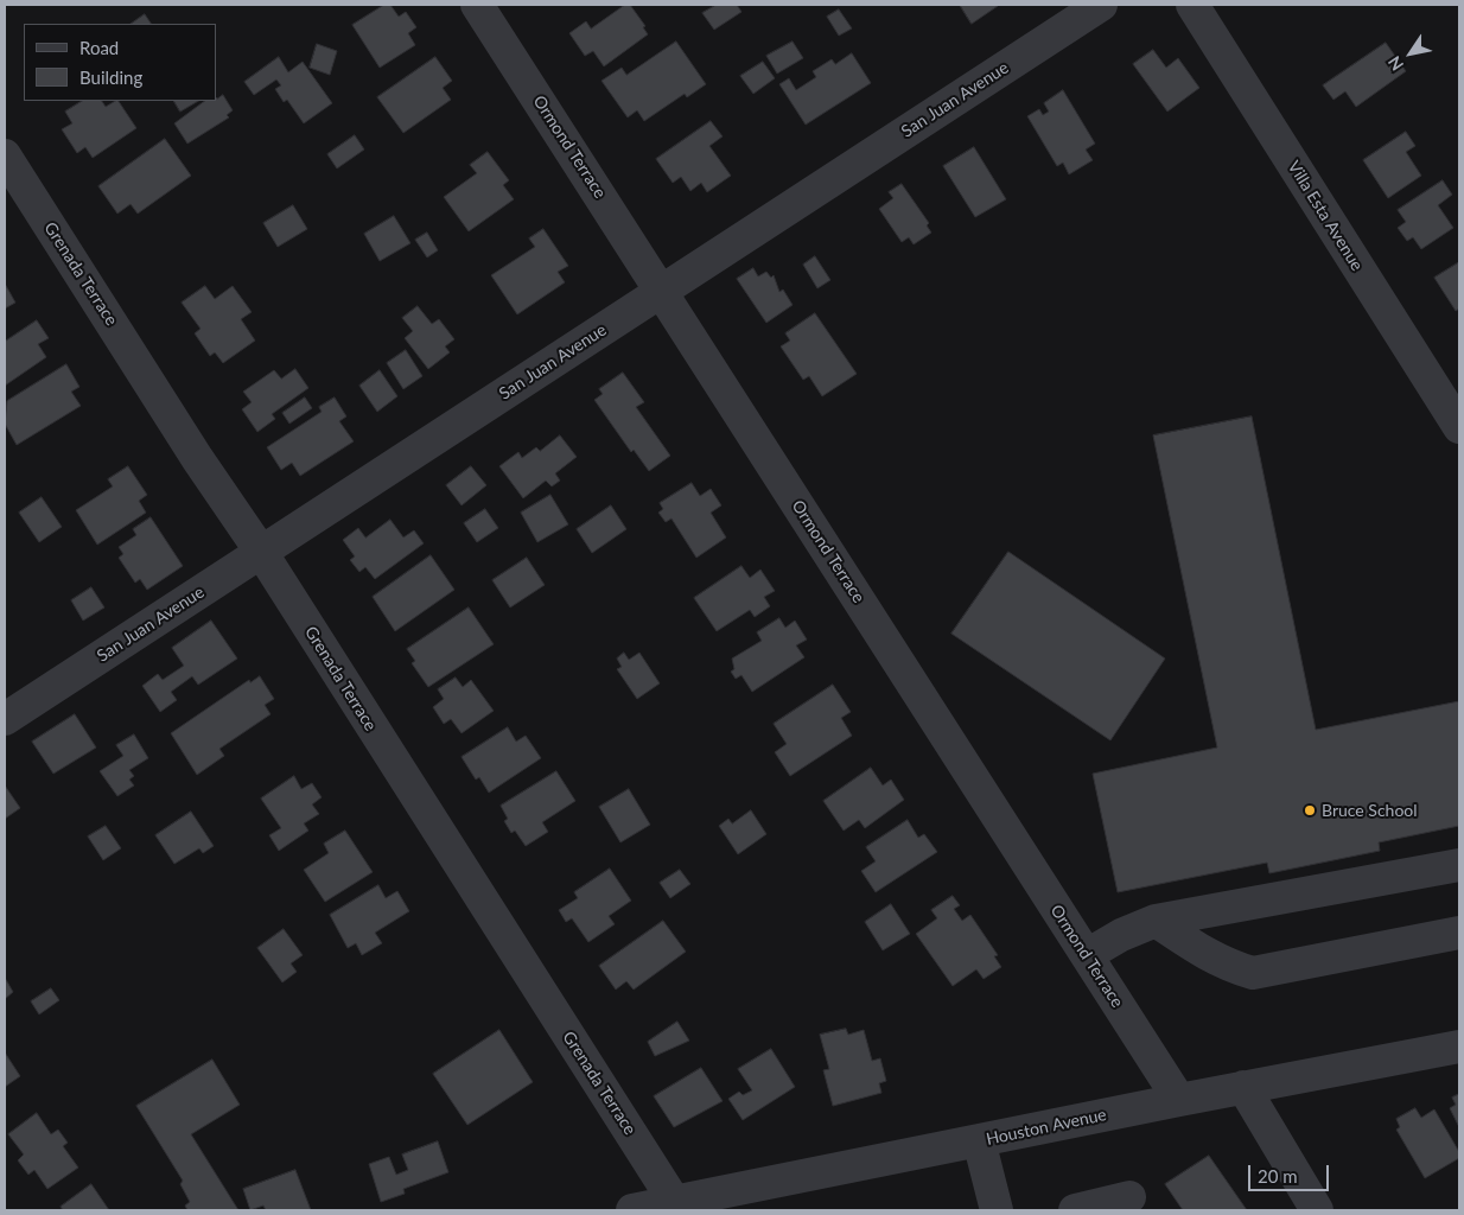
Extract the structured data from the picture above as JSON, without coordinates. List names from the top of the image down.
{
  "streets": {
    "street": [
      "San Juan Avenue",
      "Ormond Terrace",
      "Villa Esta Avenue",
      "Grenada Terrace",
      "Houston Avenue"
    ]
  },
  "crossings": [
    ["San Juan Avenue", "Ormond Terrace"],
    ["San Juan Avenue", "Grenada Terrace"],
    ["Ormond Terrace", "Houston Avenue"],
    ["Grenada Terrace", "Houston Avenue"]
  ],
  "places": ["Bruce School"],
  "legend": ["Road", "Building"],
  "scale_bar": "20 m",
  "north": "bottom left"
}
